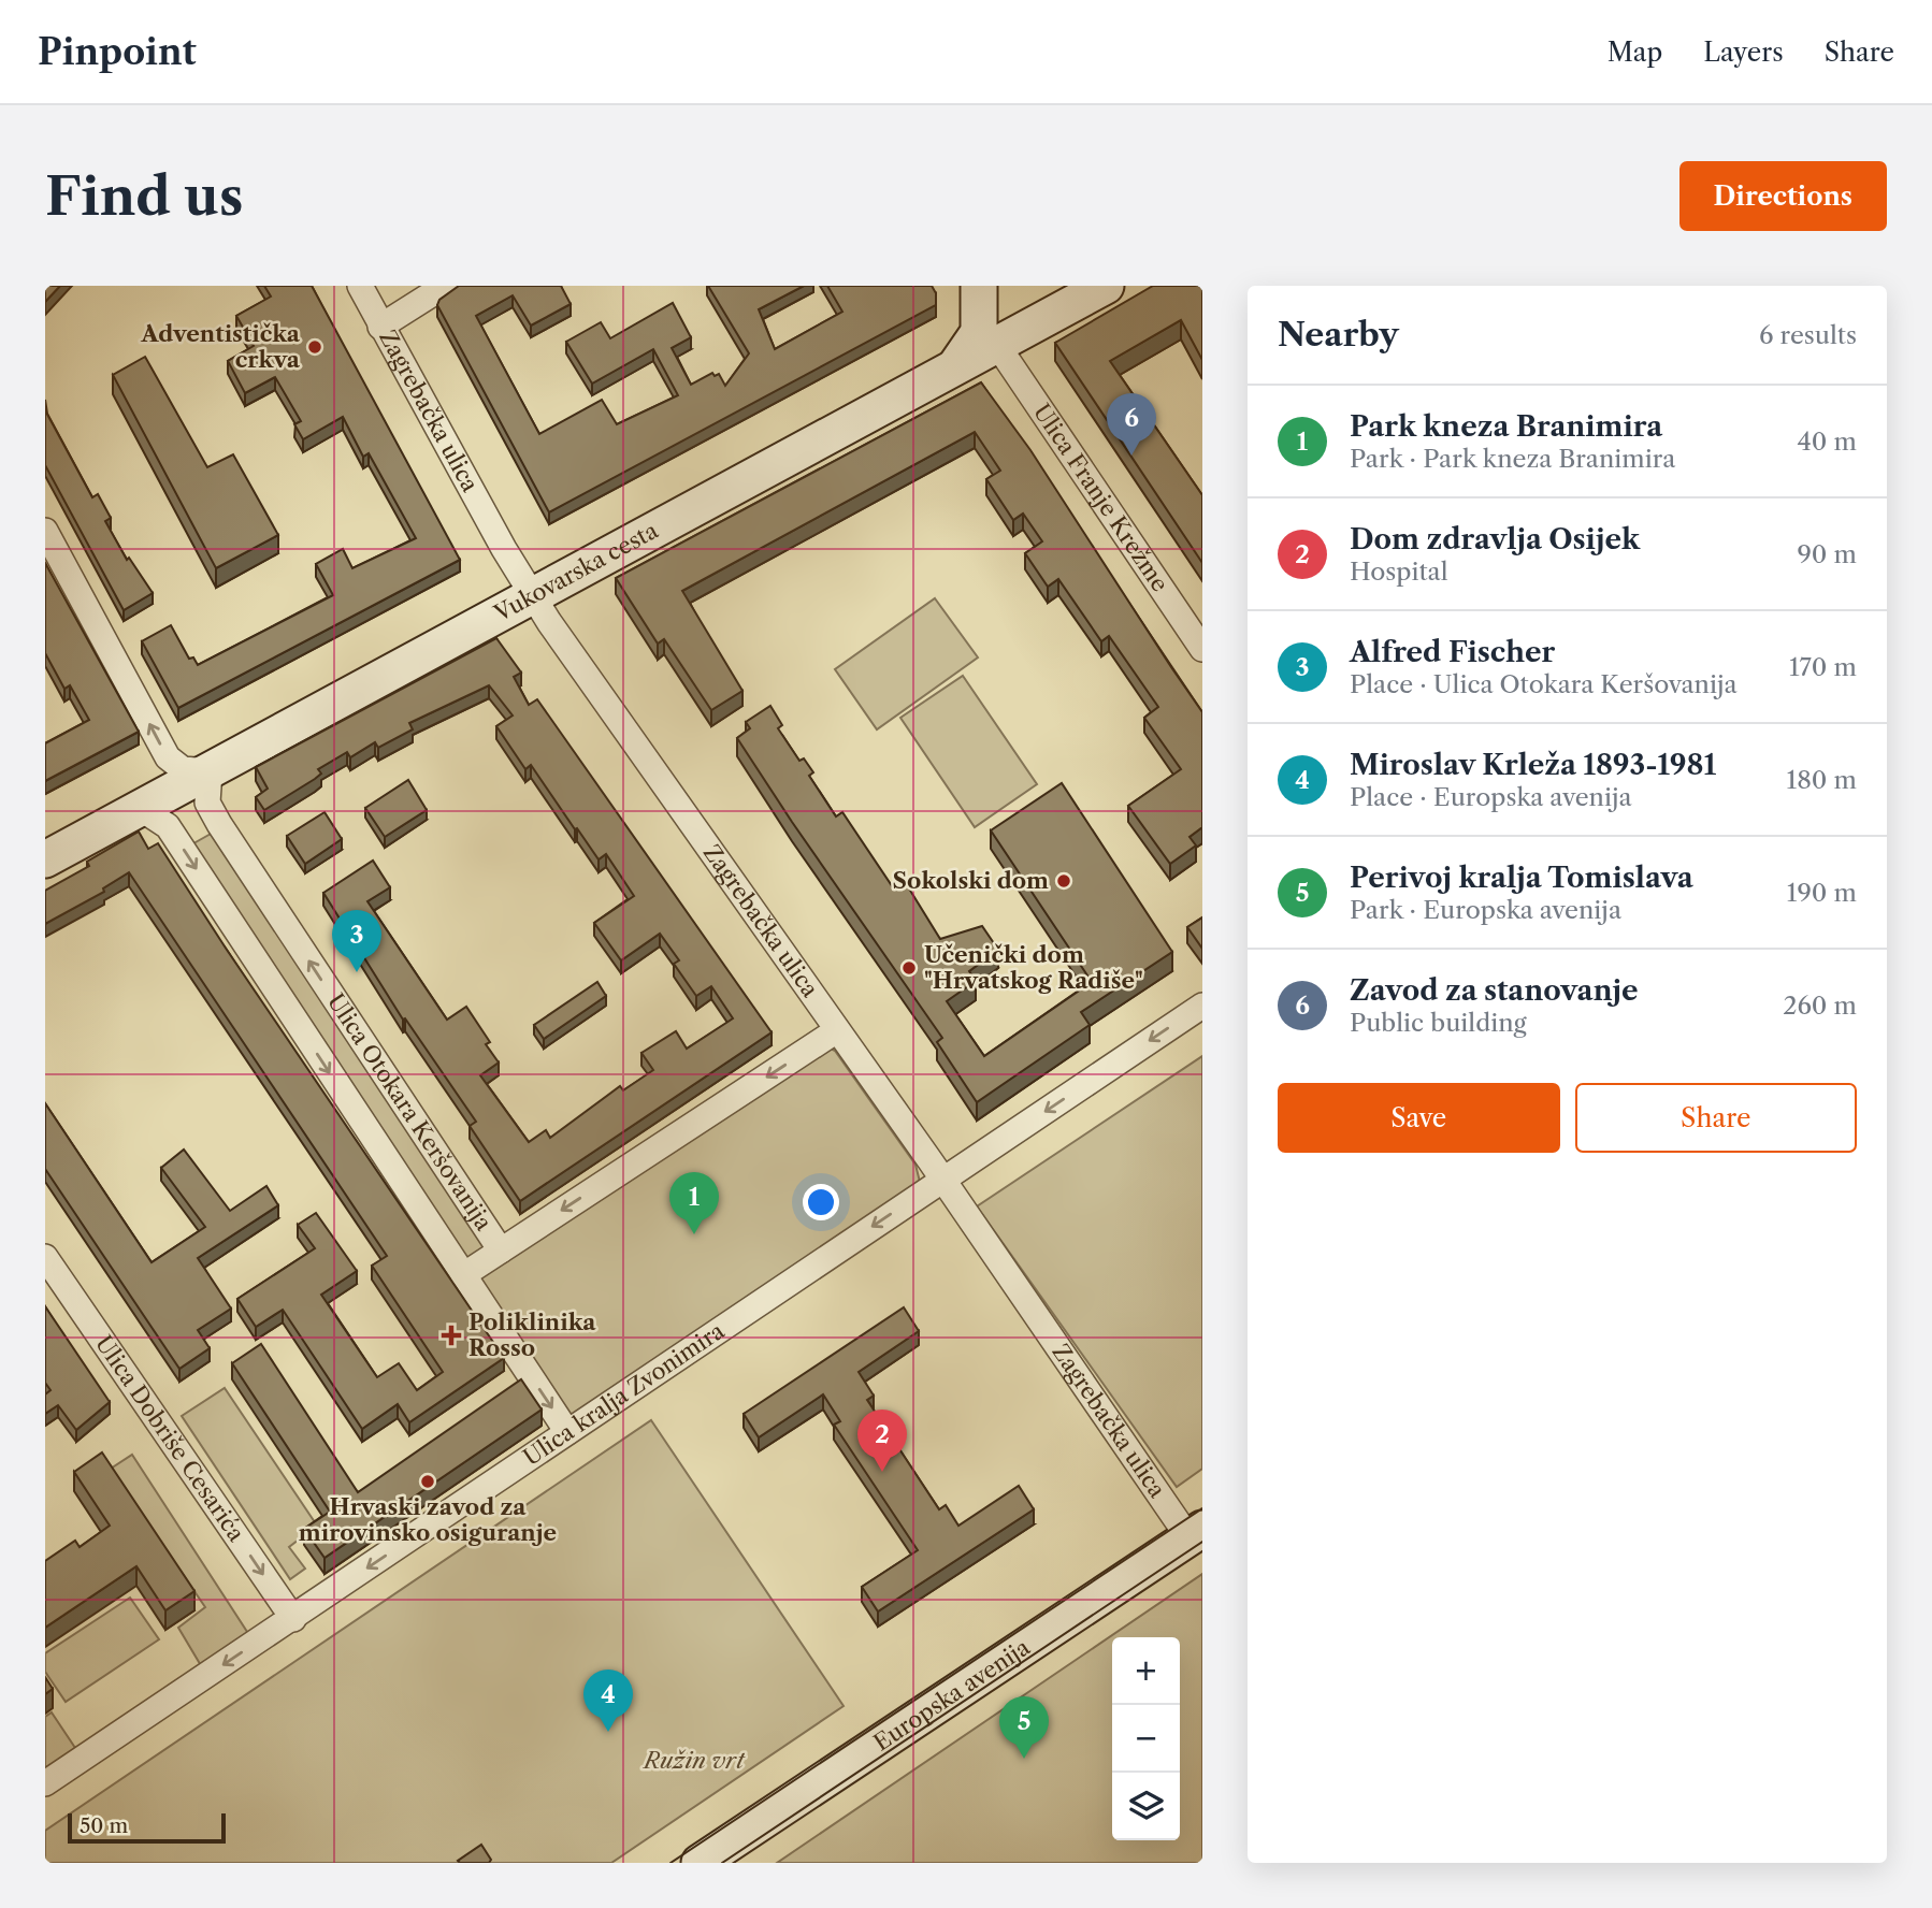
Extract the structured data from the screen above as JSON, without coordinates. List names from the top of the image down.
{
  "streets": {
    "main road": ["Vukovarska cesta", "Europska avenija"],
    "street": [
      "Zagrebačka ulica",
      "Ulica Franje Krežme",
      "Ulica Otokara Keršovanija",
      "Ulica kralja Zvonimira",
      "Ulica Dobriše Cesarića"
    ]
  },
  "crossings": [
    ["Zagrebačka ulica", "Vukovarska cesta"],
    ["Zagrebačka ulica", "Ulica kralja Zvonimira"],
    ["Zagrebačka ulica", "Europska avenija"],
    ["Ulica Franje Krežme", "Vukovarska cesta"],
    ["Vukovarska cesta", "Ulica Otokara Keršovanija"],
    ["Ulica Otokara Keršovanija", "Ulica kralja Zvonimira"],
    ["Ulica kralja Zvonimira", "Ulica Dobriše Cesarića"]
  ],
  "one_way": ["Ulica Dobriše Cesarića"],
  "parks": ["Ružin vrt"],
  "places": {
    "other": [
      "Adventistička crkva",
      "Sokolski dom",
      "Učenički dom \"Hrvatskog Radiše\"",
      "Hrvaski zavod za mirovinsko osiguranje"
    ],
    "health": ["Poliklinika Rosso"]
  },
  "scale_bar": "50 m",
  "page": {
    "header": "Pinpoint",
    "nav": ["Map", "Layers", "Share"],
    "buttons": [
      "Directions",
      ["Save", "Share"]
    ],
    "title": "Find us",
    "heading": ["Nearby", "6 results"],
    "list": [
      {
        "mark": "1",
        "name": "Park kneza Branimira",
        "note": "Park · Park kneza Branimira",
        "value": "40 m"
      },
      {
        "mark": "2",
        "name": "Dom zdravlja Osijek",
        "note": "Hospital",
        "value": "90 m"
      },
      {
        "mark": "3",
        "name": "Alfred Fischer",
        "note": "Place · Ulica Otokara Keršovanija",
        "value": "170 m"
      },
      {
        "mark": "4",
        "name": "Miroslav Krleža 1893-1981",
        "note": "Place · Europska avenija",
        "value": "180 m"
      },
      {
        "mark": "5",
        "name": "Perivoj kralja Tomislava",
        "note": "Park · Europska avenija",
        "value": "190 m"
      },
      {
        "mark": "6",
        "name": "Zavod za stanovanje",
        "note": "Public building",
        "value": "260 m"
      }
    ],
    "pins": [
      "6",
      "3",
      "1",
      "2",
      "4",
      "5"
    ],
    "map_buttons": ["+", "−"],
    "scale": "50 m"
  }
}
